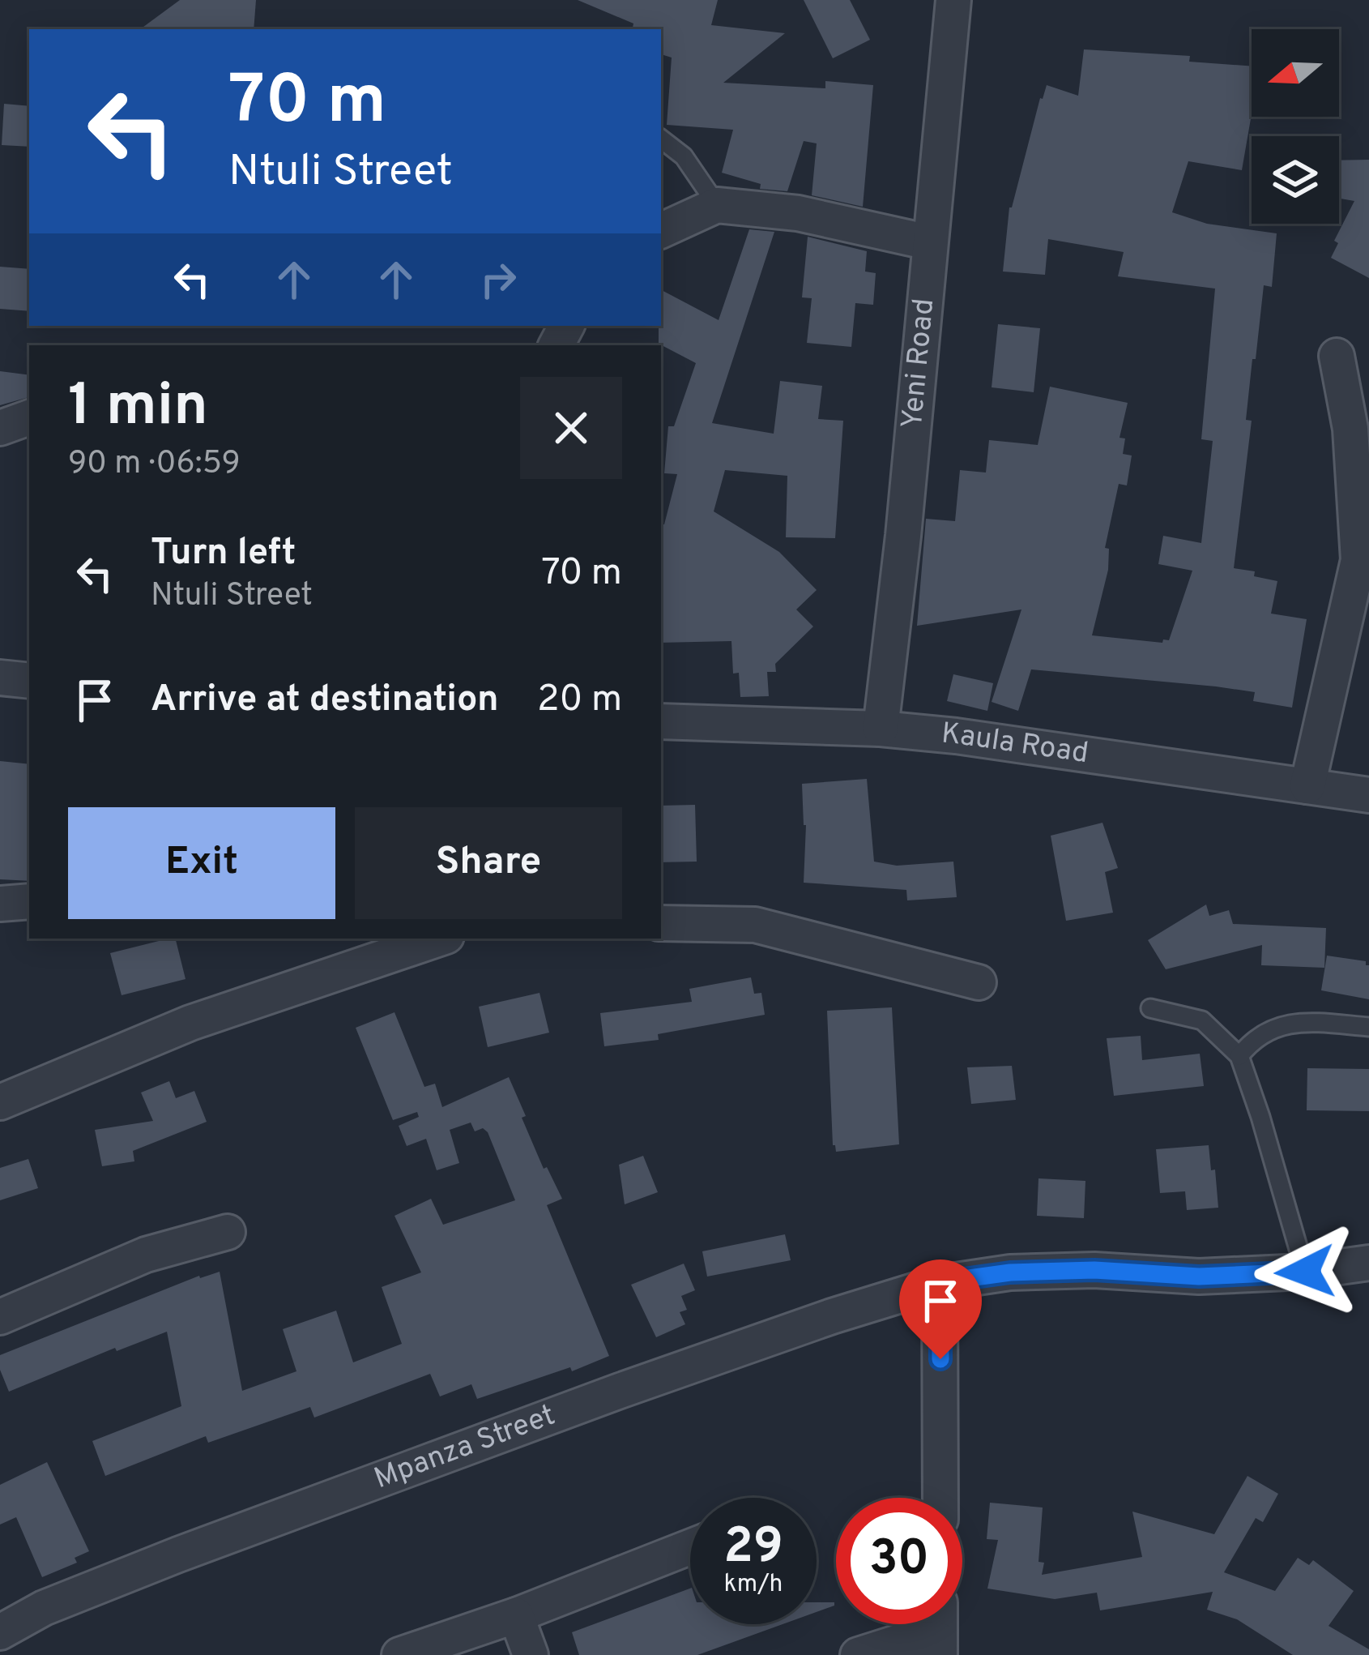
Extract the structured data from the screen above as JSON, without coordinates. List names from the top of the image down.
{
  "streets": {
    "street": ["Yeni Road", "Kaula Road", "Mpanza Street"]
  },
  "crossings": [
    ["Yeni Road", "Kaula Road"]
  ],
  "north": "left",
  "page": {
    "turn": ["70 m", "Ntuli Street"],
    "heading": ["1 min", "90 m · 06:59"],
    "list": [
      {
        "name": "Turn left",
        "note": "Ntuli Street",
        "value": "70 m"
      },
      {
        "name": "Arrive at destination",
        "value": "20 m"
      }
    ],
    "buttons": ["Exit", "Share"],
    "speed": "29 km/h",
    "limit": "30"
  }
}
